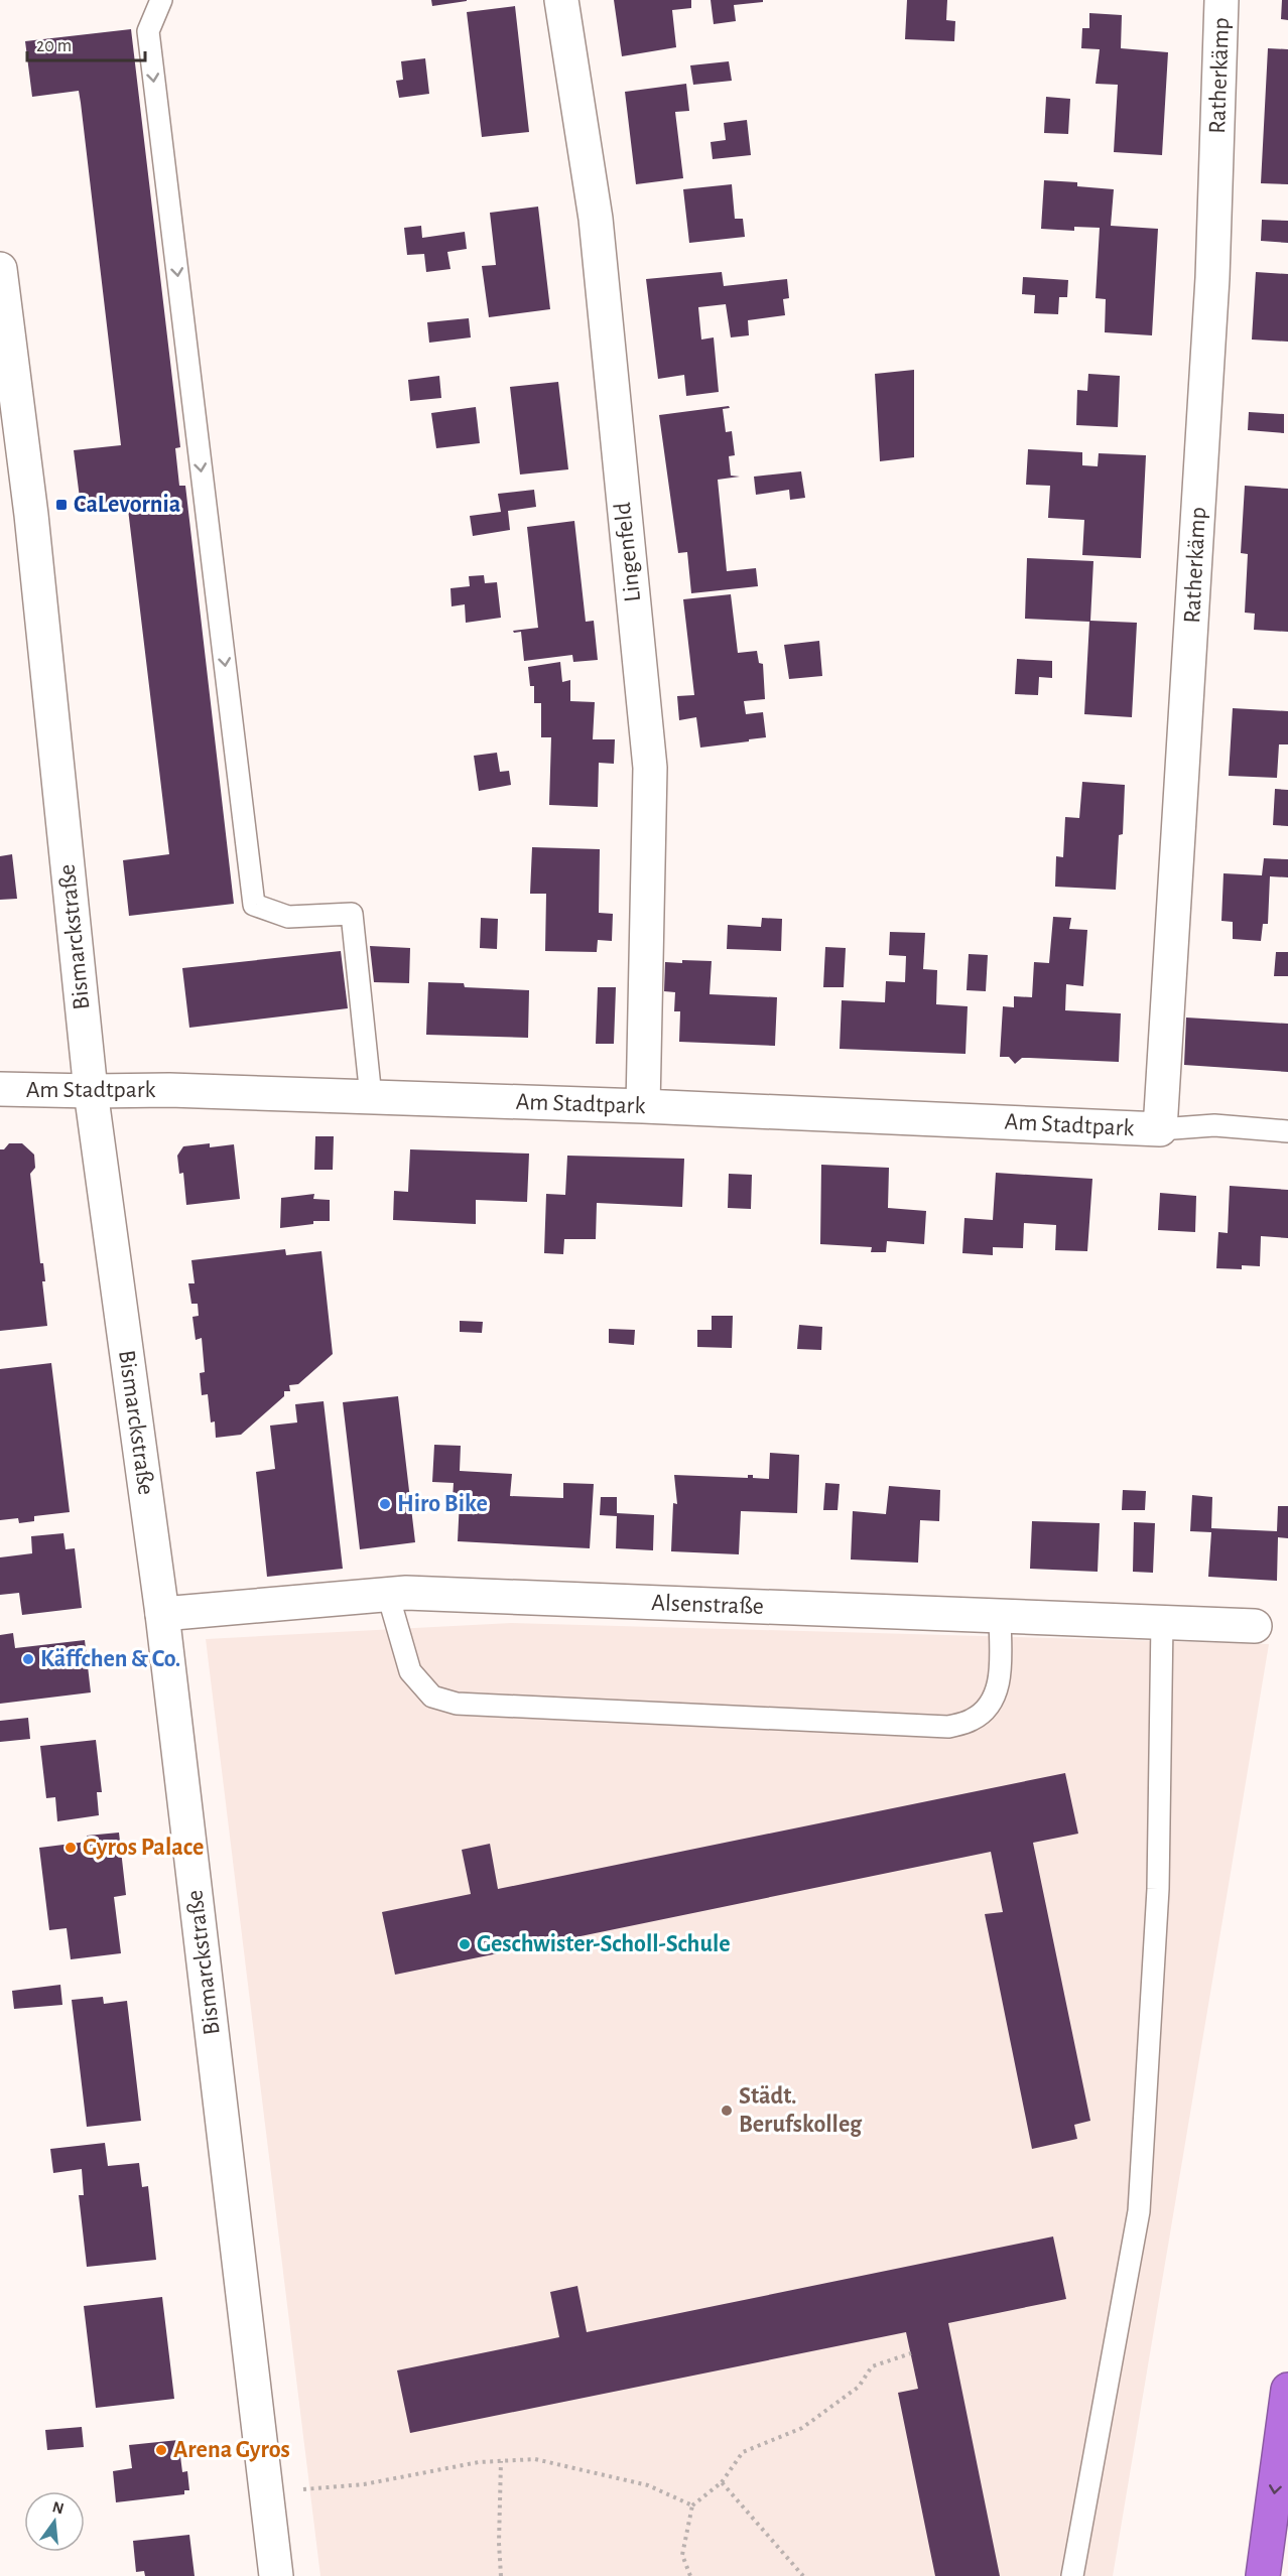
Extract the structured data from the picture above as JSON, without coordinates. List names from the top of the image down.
{
  "streets": {
    "street": [
      "Ratherkämp",
      "Lingenfeld",
      "Bismarckstraße",
      "Am Stadtpark",
      "Alsenstraße"
    ]
  },
  "crossings": [
    ["Ratherkämp", "Am Stadtpark"],
    ["Lingenfeld", "Am Stadtpark"],
    ["Bismarckstraße", "Am Stadtpark"],
    ["Bismarckstraße", "Alsenstraße"]
  ],
  "places": {
    "transit": ["CaLevornia"],
    "other": [
      "Hiro Bike",
      "Käffchen & Co.",
      "Gyros Palace",
      "Geschwister-Scholl-Schule",
      "Städt. Berufskolleg",
      "Arena Gyros"
    ]
  },
  "scale_bar": "20 m",
  "north": "top"
}
